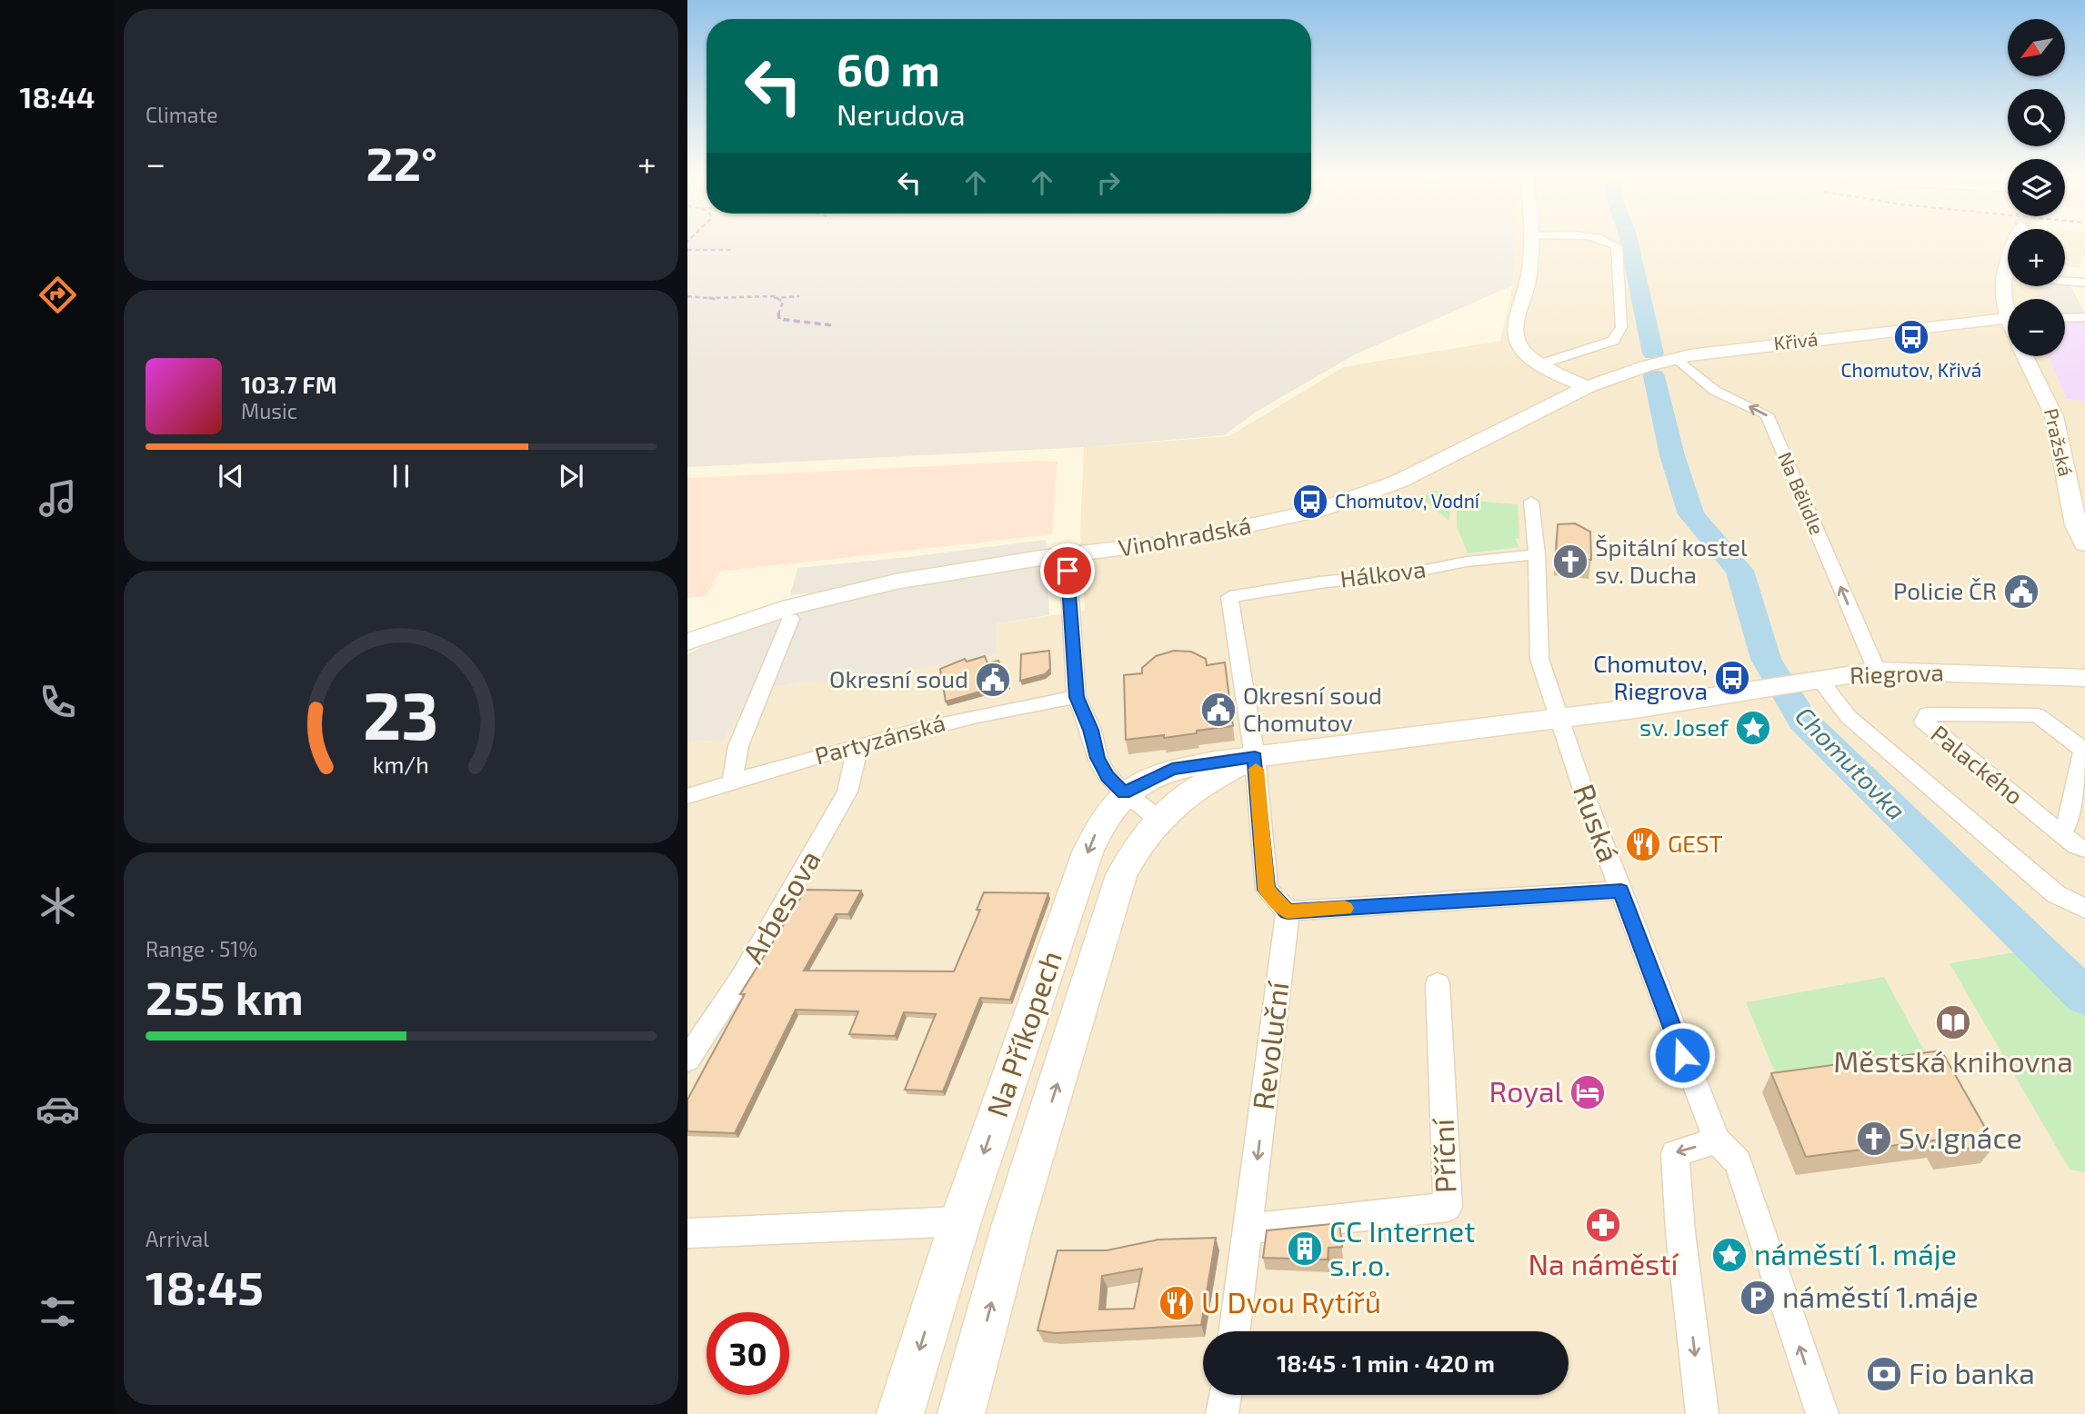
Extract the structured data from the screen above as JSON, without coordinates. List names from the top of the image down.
{
  "streets": {
    "street": [
      "Křivá",
      "Pražská",
      "Na Bělidle",
      "Vinohradská",
      "Hálkova",
      "Riegrova",
      "Partyzánská",
      "Palackého",
      "Ruská",
      "Arbesova",
      "Na Příkopech",
      "Revoluční",
      "Příční"
    ]
  },
  "crossings": [
    ["Křivá", "Na Bělidle"],
    ["Křivá", "Vinohradská"],
    ["Na Bělidle", "Riegrova"],
    ["Hálkova", "Na Příkopech"],
    ["Riegrova", "Palackého"],
    ["Riegrova", "Ruská"],
    ["Riegrova", "Na Příkopech"],
    ["Partyzánská", "Arbesova"],
    ["Ruská", "Na Příkopech"],
    ["Revoluční", "Příční"]
  ],
  "one_way": ["Na Bělidle", "Revoluční"],
  "water": ["Chomutovka"],
  "places": {
    "bus stop": ["Chomutov, Křivá", "Chomutov, Vodní", "Chomutov, Riegrova"],
    "church": ["Špitální kostel sv. Ducha", "Sv.Ignáce"],
    "public building": ["Policie ČR", "Okresní soud", "Okresní soud Chomutov"],
    "place": ["sv. Josef", "náměstí 1. máje"],
    "restaurant": ["GEST", "U Dvou Rytířů"],
    "library": ["Městská knihovna"],
    "hotel": ["Royal"],
    "pharmacy": ["Na náměstí"],
    "building": ["CC Internet s.r.o."],
    "parking": ["náměstí 1.máje"],
    "bank": ["Fio banka"]
  },
  "north": "bottom left",
  "page": {
    "tabs": "18:44",
    "tile": [
      "Climate",
      ["Range · 51%", "255 km"],
      ["Arrival", "18:45"]
    ],
    "map_buttons": ["+", "−"],
    "turn": ["60 m", "Nerudova"],
    "heat": ["−", "22°", "+"],
    "song": ["103.7 FM", "Music"],
    "limit": "30",
    "trip": "18:45 · 1 min · 420 m",
    "gauge": ["23", "km/h"]
  }
}
